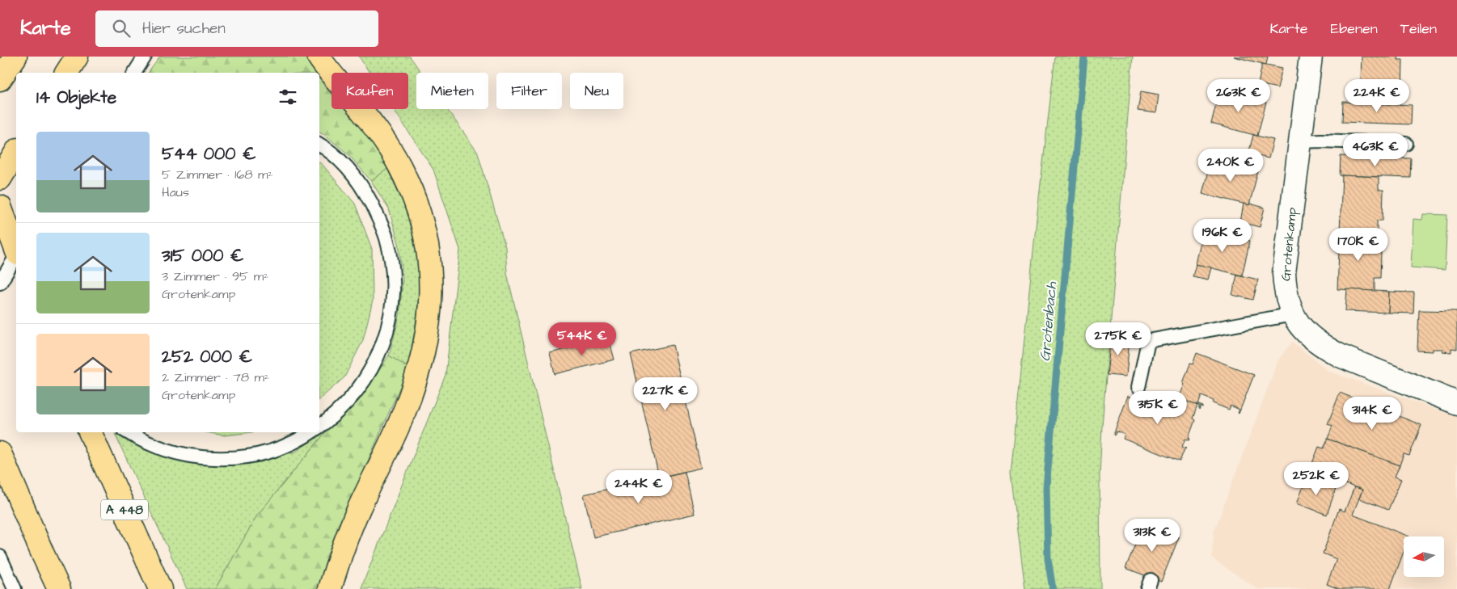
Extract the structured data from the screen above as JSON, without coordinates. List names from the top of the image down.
{
  "streets": {
    "highway": ["A 448"],
    "street": ["Grotenkamp"]
  },
  "water": ["Grotenbach"],
  "north": "left",
  "page": {
    "header": "Karte",
    "search": "Hier suchen",
    "nav": ["Karte", "Ebenen", "Teilen"],
    "chip": [
      "Kaufen",
      "Mieten",
      "Filter",
      "Neu"
    ],
    "heading": "14 Objekte",
    "price": [
      "263K €",
      "224K €",
      "463K €",
      "240K €",
      "196K €",
      "170K €",
      "544K €",
      "275K €",
      "227K €",
      "315K €",
      "314K €",
      "252K €",
      "244K €",
      "313K €"
    ],
    "list": [
      {
        "name": "544 000 €",
        "note": "5 Zimmer · 168 m² · Haus"
      },
      {
        "name": "315 000 €",
        "note": "3 Zimmer · 95 m² · Grotenkamp"
      },
      {
        "name": "252 000 €",
        "note": "2 Zimmer · 78 m² · Grotenkamp"
      }
    ]
  }
}
